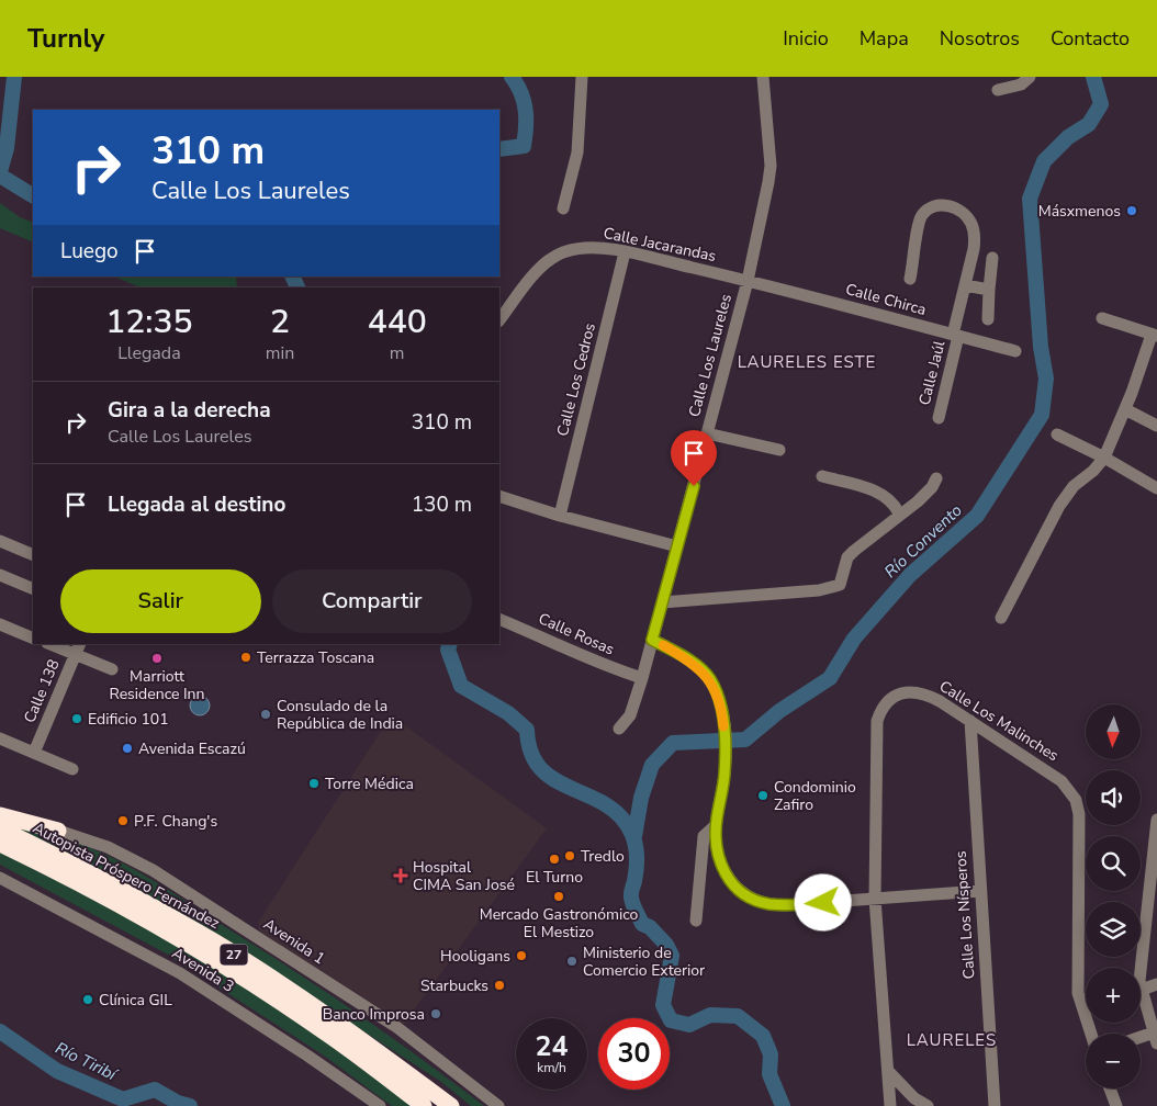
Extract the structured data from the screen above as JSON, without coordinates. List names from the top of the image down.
{
  "streets": {
    "highway": ["Autopista Próspero Fernández", "27"],
    "street": [
      "Calle Jacarandas",
      "Calle Chirca",
      "Calle Los Laureles",
      "Calle Jaúl",
      "Calle Los Cedros",
      "Calle Rosas",
      "Calle 138",
      "Calle Los Malinches",
      "Calle Los Nísperos",
      "Avenida 1",
      "Avenida 3"
    ]
  },
  "crossings": [
    ["Calle Jacarandas", "Calle Chirca"],
    ["Calle Jacarandas", "Calle Los Laureles"],
    ["Calle Jacarandas", "Calle Los Cedros"],
    ["Calle Chirca", "Calle Los Laureles"],
    ["Calle Chirca", "Calle Jaúl"],
    ["Calle Los Laureles", "Calle Rosas"],
    ["Calle Los Malinches", "Calle Los Nísperos"]
  ],
  "districts": ["LAURELES ESTE", "LAURELES"],
  "water": ["Río Convento", "Río Tiribí"],
  "places": {
    "other": [
      "Másxmenos",
      "Terrazza Toscana",
      "Marriott Residence Inn",
      "Consulado de la República de India",
      "Edificio 101",
      "Avenida Escazú",
      "Torre Médica",
      "Condominio Zafiro",
      "P.F. Chang's",
      "Tredlo",
      "El Turno",
      "Mercado Gastronómico El Mestizo",
      "Hooligans",
      "Ministerio de Comercio Exterior",
      "Starbucks",
      "Clínica GIL",
      "Banco Improsa"
    ],
    "health": ["Hospital CIMA San José"]
  },
  "north": "bottom",
  "page": {
    "header": "Turnly",
    "nav": [
      "Inicio",
      "Mapa",
      "Nosotros",
      "Contacto"
    ],
    "turn": ["310 m", "Calle Los Laureles"],
    "then": "Luego",
    "eta": [
      "12:35",
      "Llegada",
      "2",
      "min",
      "440",
      "m"
    ],
    "list": [
      {
        "name": "Gira a la derecha",
        "note": "Calle Los Laureles",
        "value": "310 m"
      },
      {
        "name": "Llegada al destino",
        "value": "130 m"
      }
    ],
    "buttons": ["Salir", "Compartir"],
    "map_buttons": ["+", "−"],
    "speed": "24 km/h",
    "limit": "30"
  }
}
